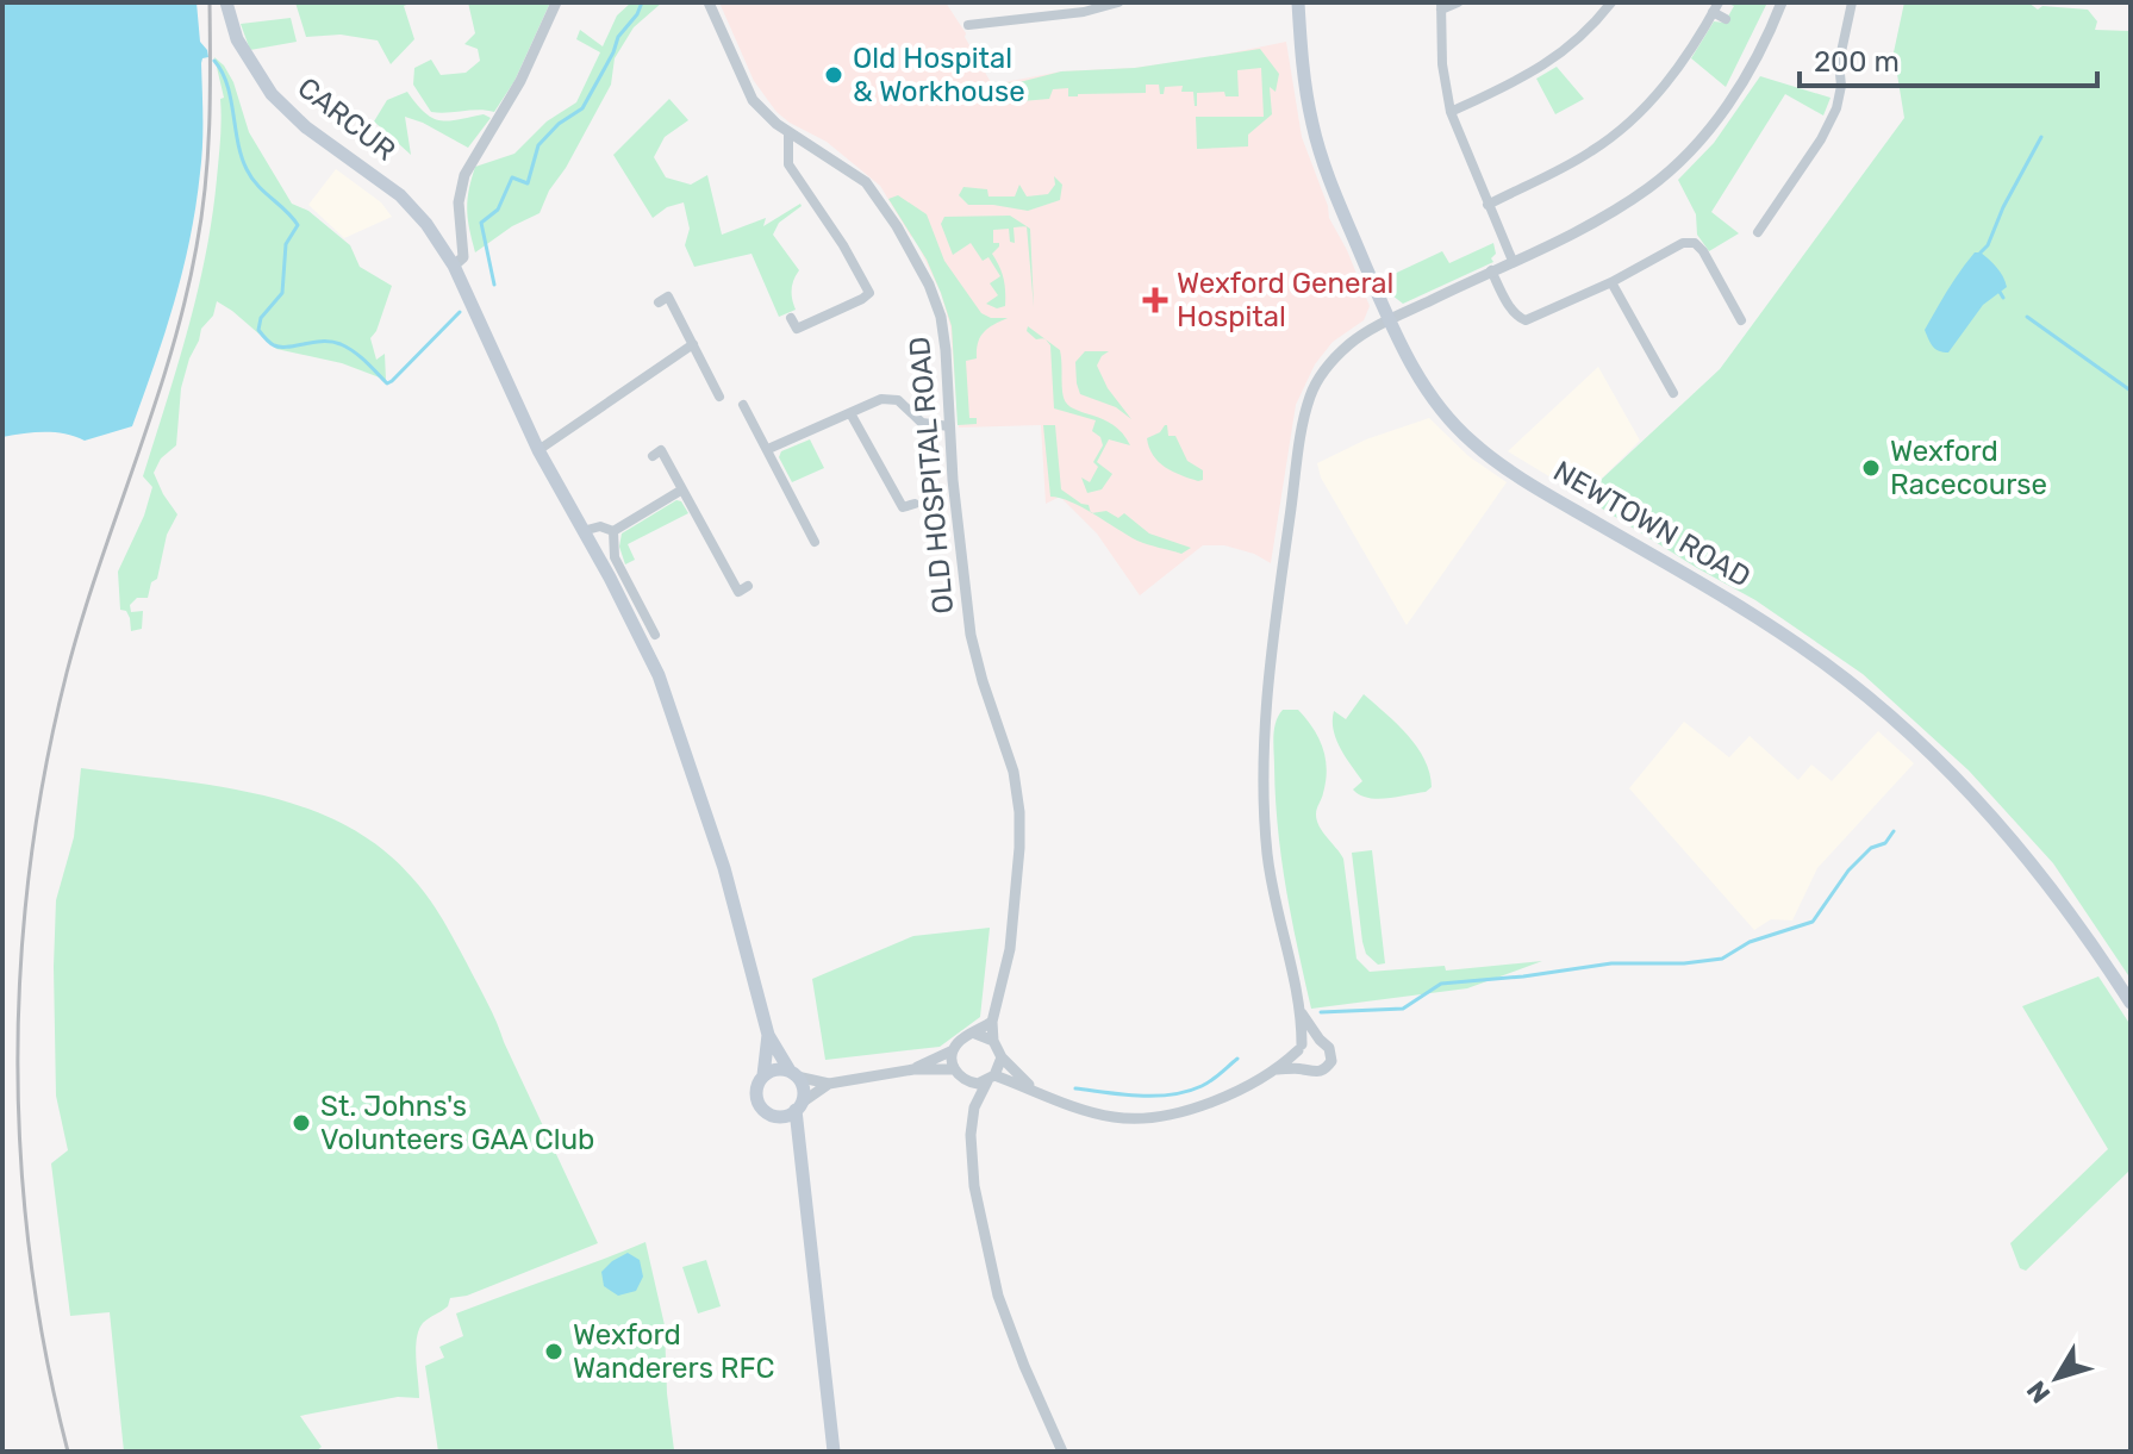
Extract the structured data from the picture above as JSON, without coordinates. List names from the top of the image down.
{
  "streets": {
    "main road": ["CARCUR", "NEWTOWN ROAD"],
    "street": ["OLD HOSPITAL ROAD"]
  },
  "places": {
    "other": [
      "Old Hospital & Workhouse",
      "Wexford Racecourse",
      "St. Johns's Volunteers GAA Club",
      "Wexford Wanderers RFC"
    ],
    "health": ["Wexford General Hospital"]
  },
  "scale_bar": "200 m",
  "north": "bottom left"
}
